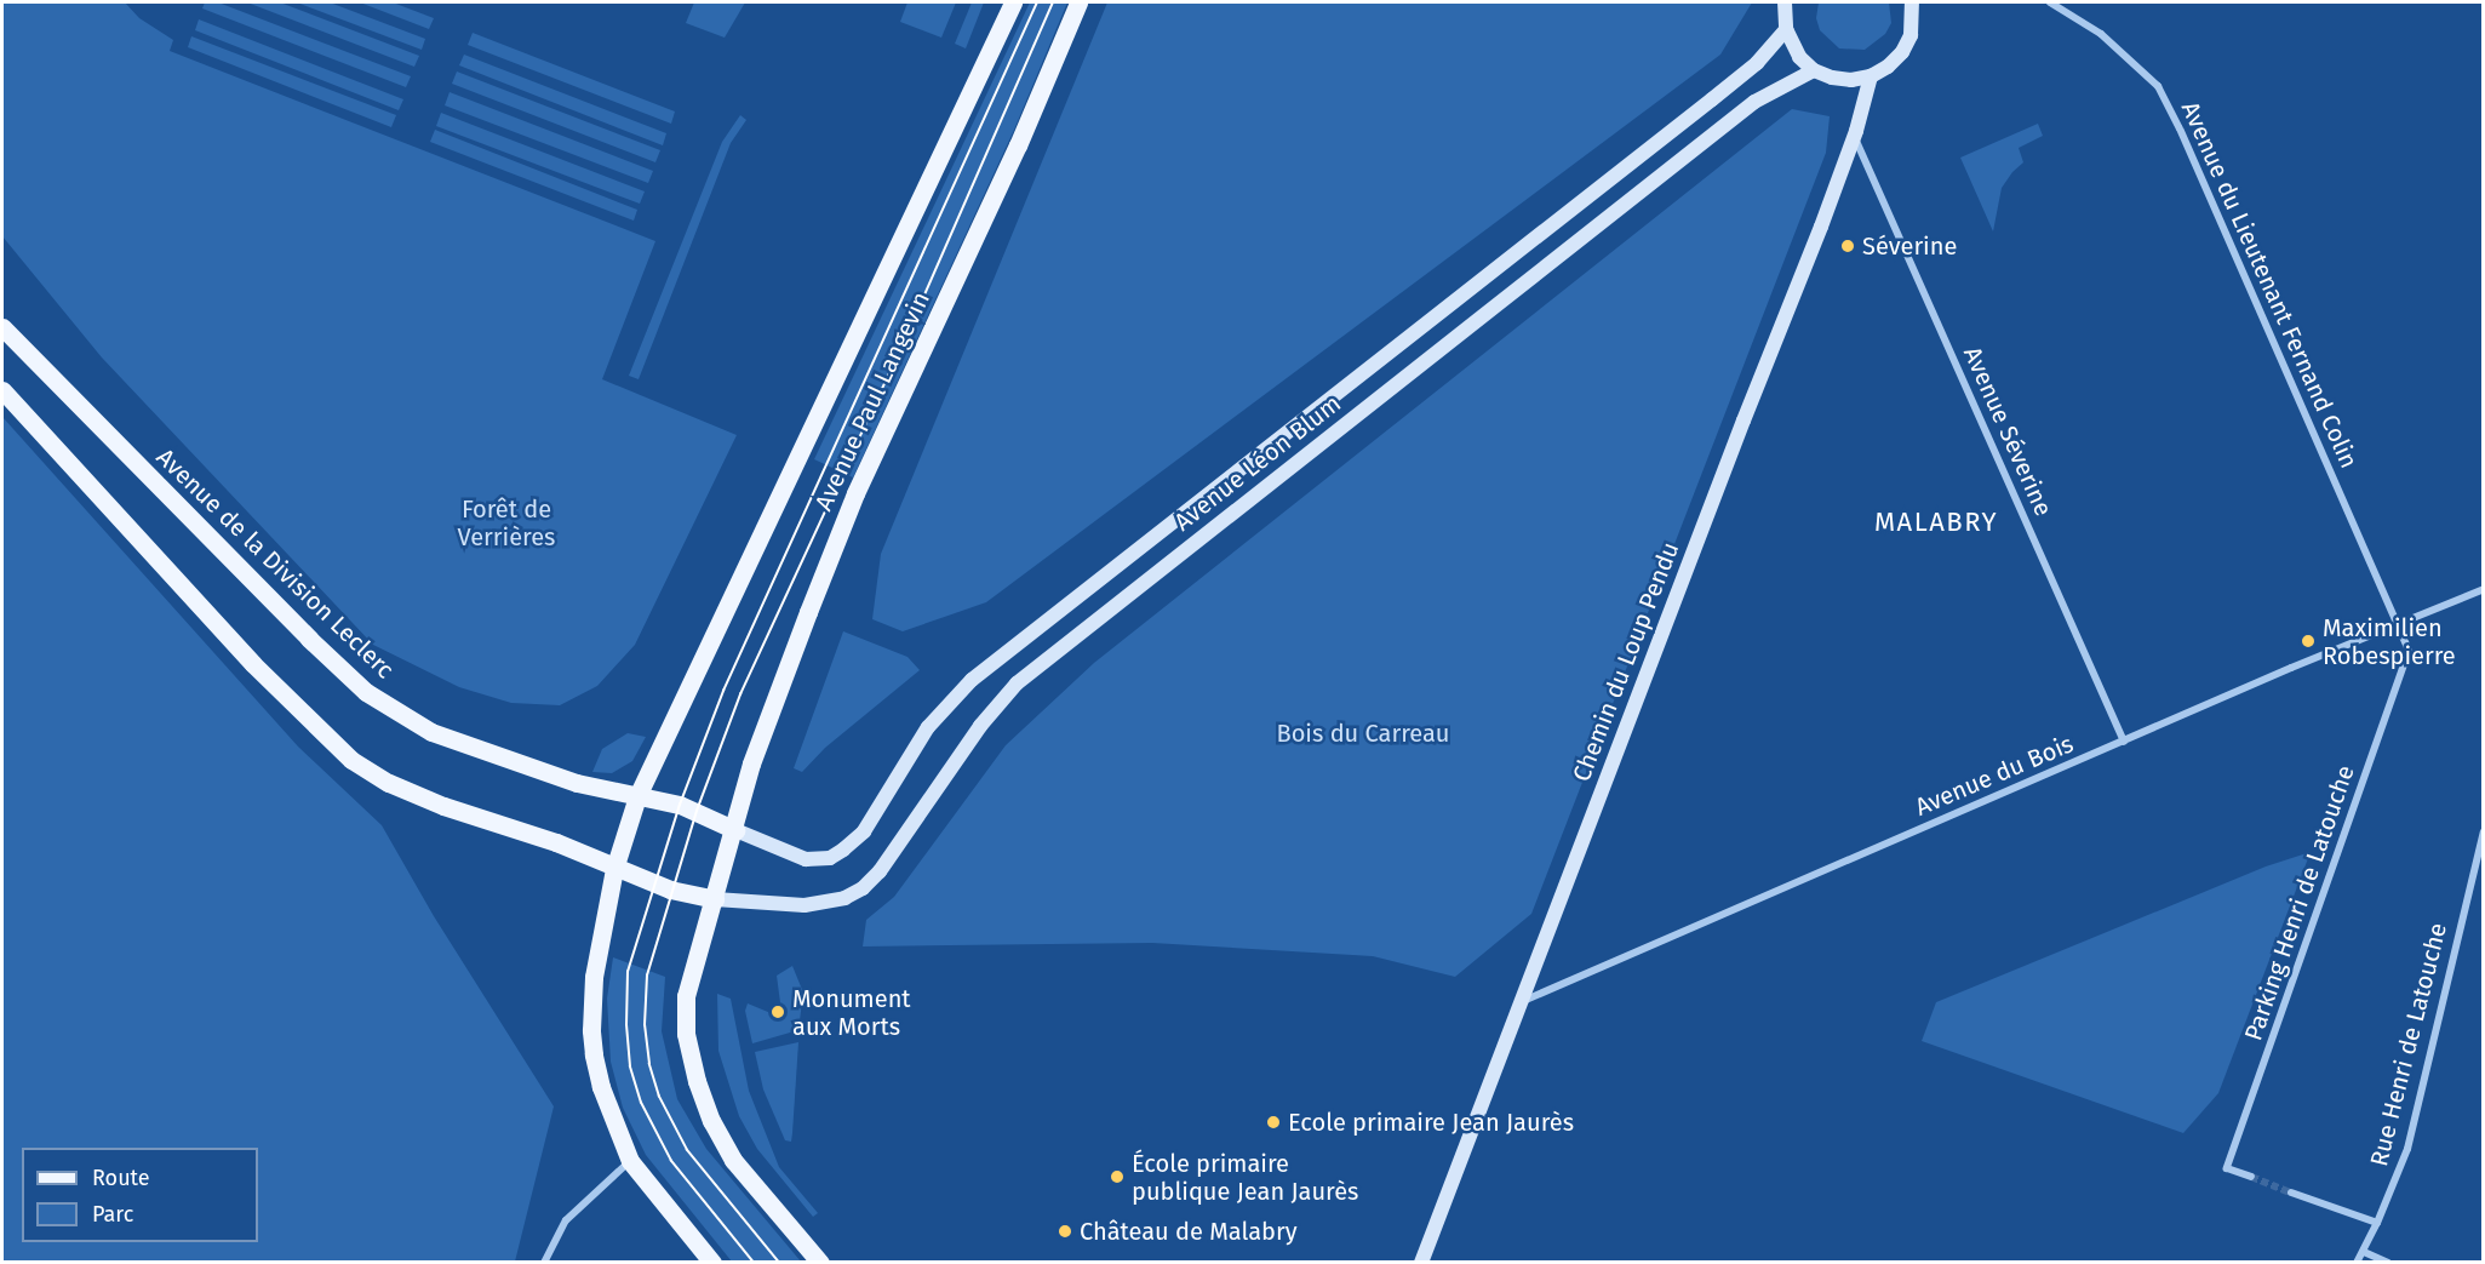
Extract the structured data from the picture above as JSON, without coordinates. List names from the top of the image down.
{
  "streets": {
    "main road": [
      "Avenue Paul Langevin",
      "Avenue Léon Blum",
      "Avenue de la Division Leclerc",
      "Chemin du Loup Pendu"
    ],
    "street": [
      "Avenue du Lieutenant Fernand Colin",
      "Avenue Séverine",
      "Avenue du Bois",
      "Parking Henri de Latouche",
      "Rue Henri de Latouche"
    ]
  },
  "crossings": [
    ["Avenue du Lieutenant Fernand Colin", "Avenue du Bois"],
    ["Avenue du Lieutenant Fernand Colin", "Parking Henri de Latouche"],
    ["Avenue Paul Langevin", "Avenue Léon Blum"],
    ["Avenue Paul Langevin", "Avenue de la Division Leclerc"],
    ["Avenue Séverine", "Chemin du Loup Pendu"],
    ["Avenue Séverine", "Avenue du Bois"],
    ["Avenue Léon Blum", "Avenue de la Division Leclerc"],
    ["Chemin du Loup Pendu", "Avenue du Bois"],
    ["Avenue du Bois", "Parking Henri de Latouche"]
  ],
  "districts": ["MALABRY"],
  "parks": ["Forêt de Verrières", "Bois du Carreau"],
  "places": [
    "Séverine",
    "Maximilien Robespierre",
    "Monument aux Morts",
    "Ecole primaire Jean Jaurès",
    "École primaire publique Jean Jaurès",
    "Château de Malabry"
  ],
  "legend": ["Route", "Parc"]
}
